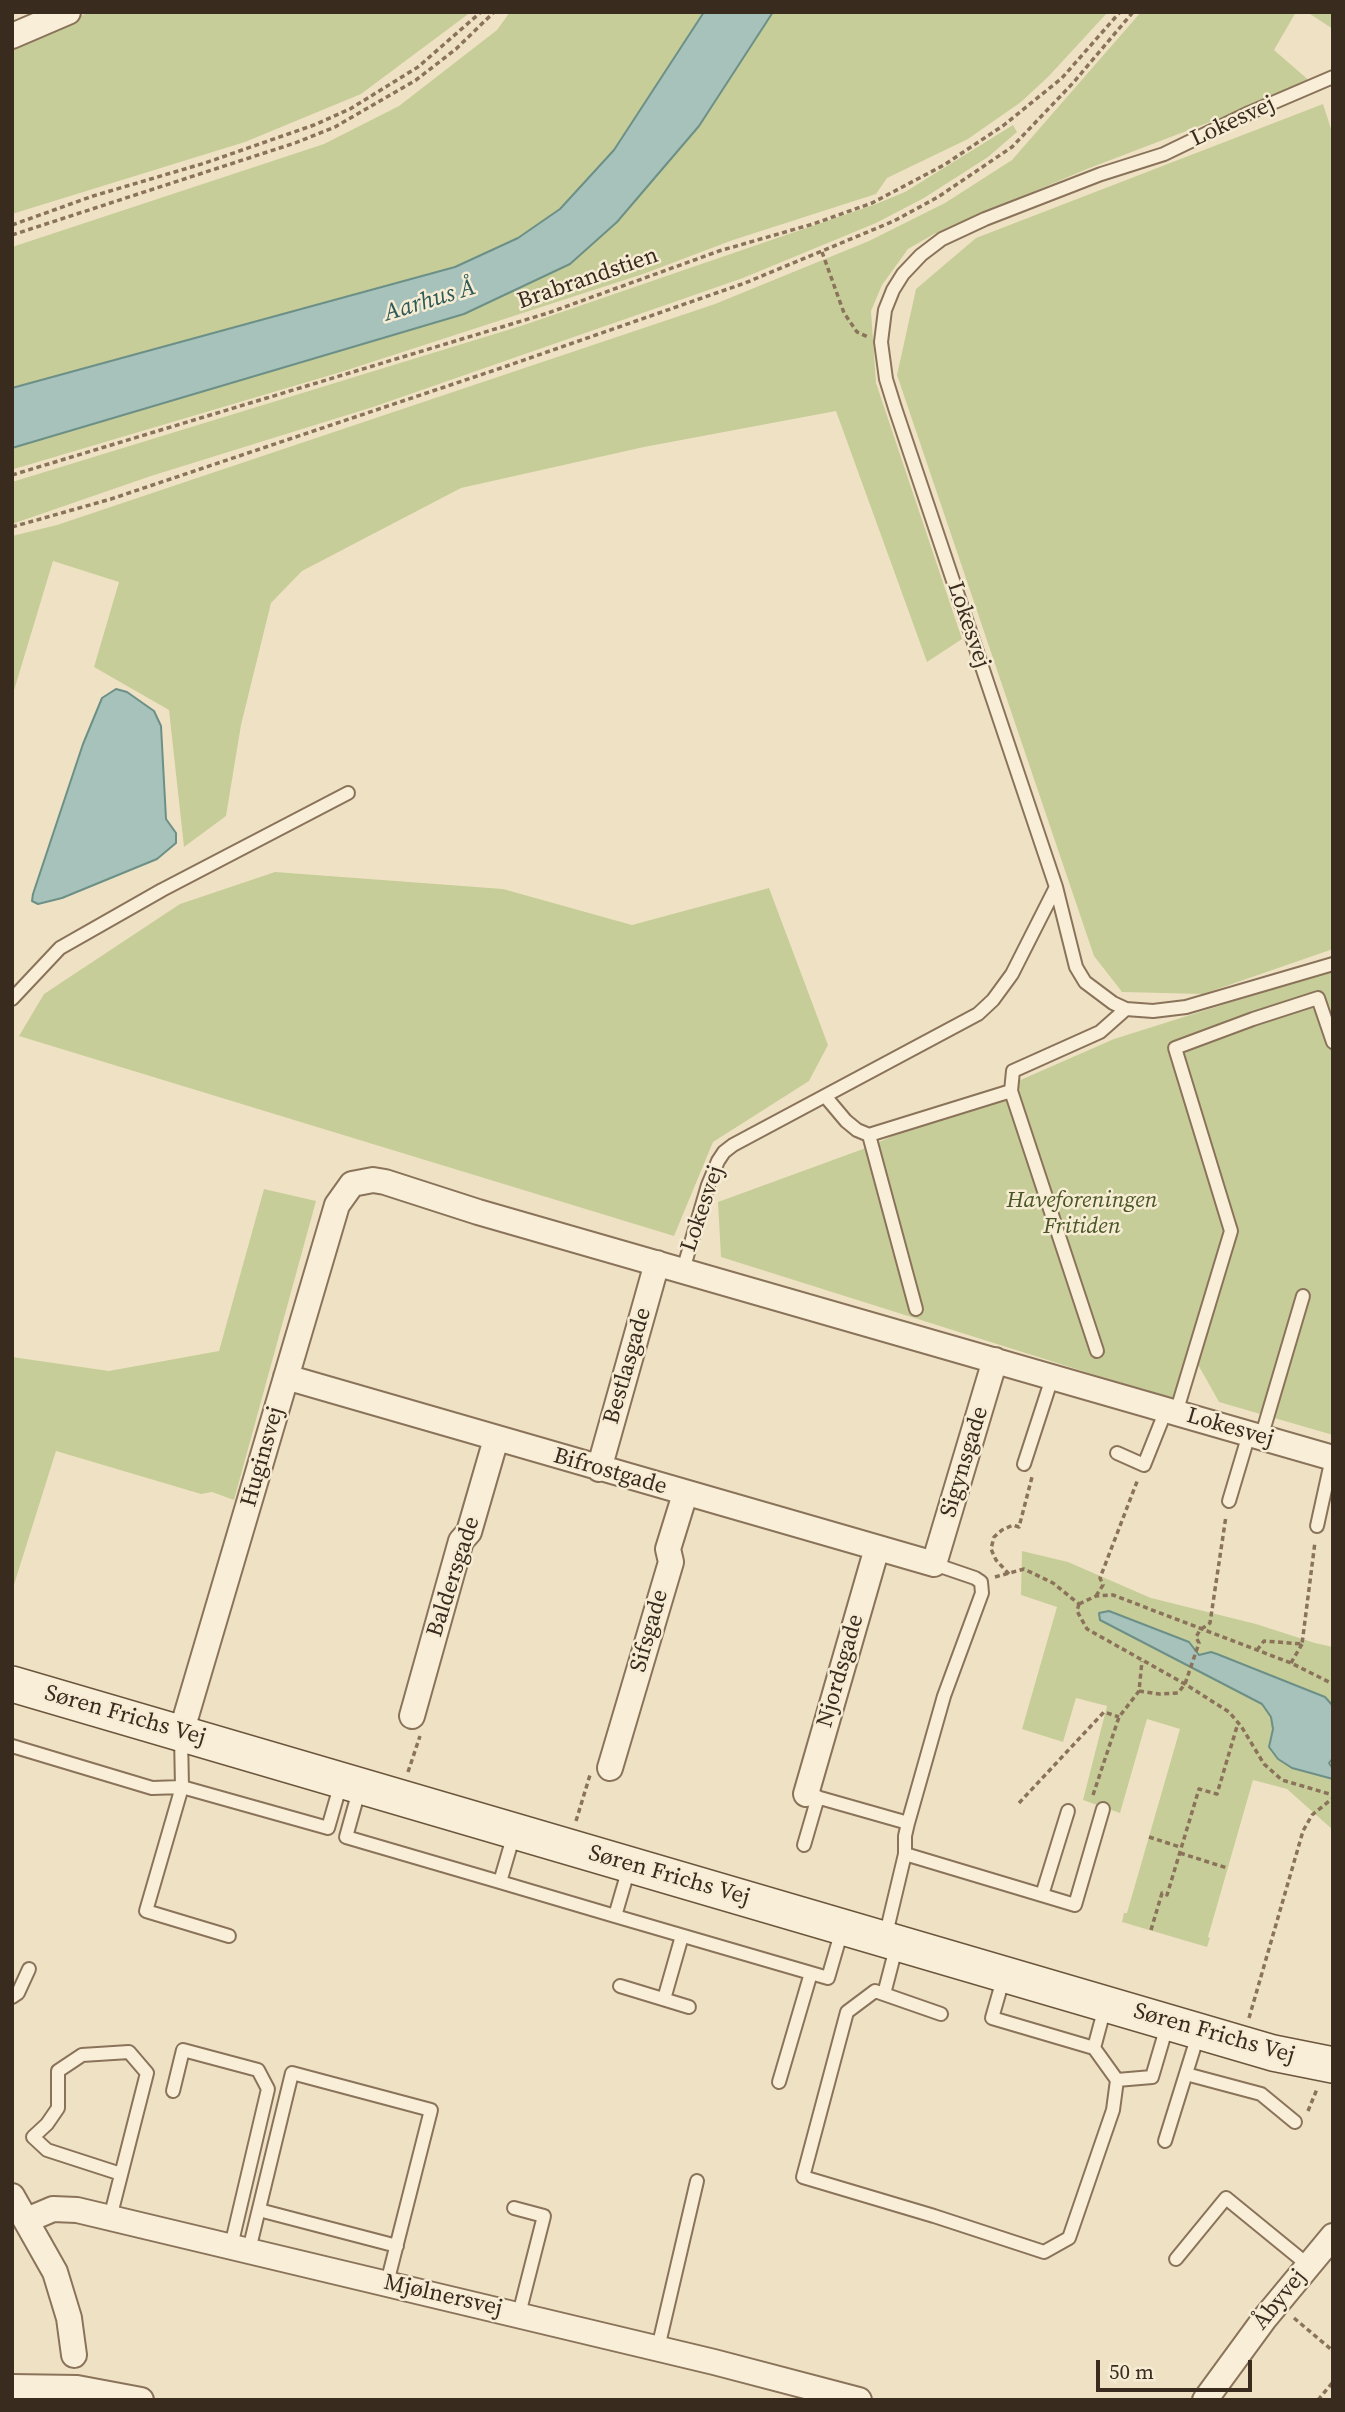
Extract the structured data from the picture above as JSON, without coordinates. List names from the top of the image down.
{
  "streets": {
    "street": [
      "Lokesvej",
      "Bestlasgade",
      "Huginsvej",
      "Sigynsgade",
      "Bifrostgade",
      "Baldersgade",
      "Sifsgade",
      "Njordsgade",
      "Søren Frichs Vej",
      "Mjølnersvej",
      "Åbyvej"
    ],
    "path": ["Brabrandstien"]
  },
  "crossings": [
    ["Lokesvej", "Bestlasgade"],
    ["Lokesvej", "Huginsvej"],
    ["Lokesvej", "Sigynsgade"],
    ["Bestlasgade", "Bifrostgade"],
    ["Huginsvej", "Bifrostgade"],
    ["Huginsvej", "Søren Frichs Vej"],
    ["Sigynsgade", "Bifrostgade"],
    ["Bifrostgade", "Baldersgade"],
    ["Bifrostgade", "Sifsgade"],
    ["Bifrostgade", "Njordsgade"]
  ],
  "water": ["Aarhus Å"],
  "parks": ["Haveforeningen Fritiden"],
  "scale_bar": "50 m"
}
